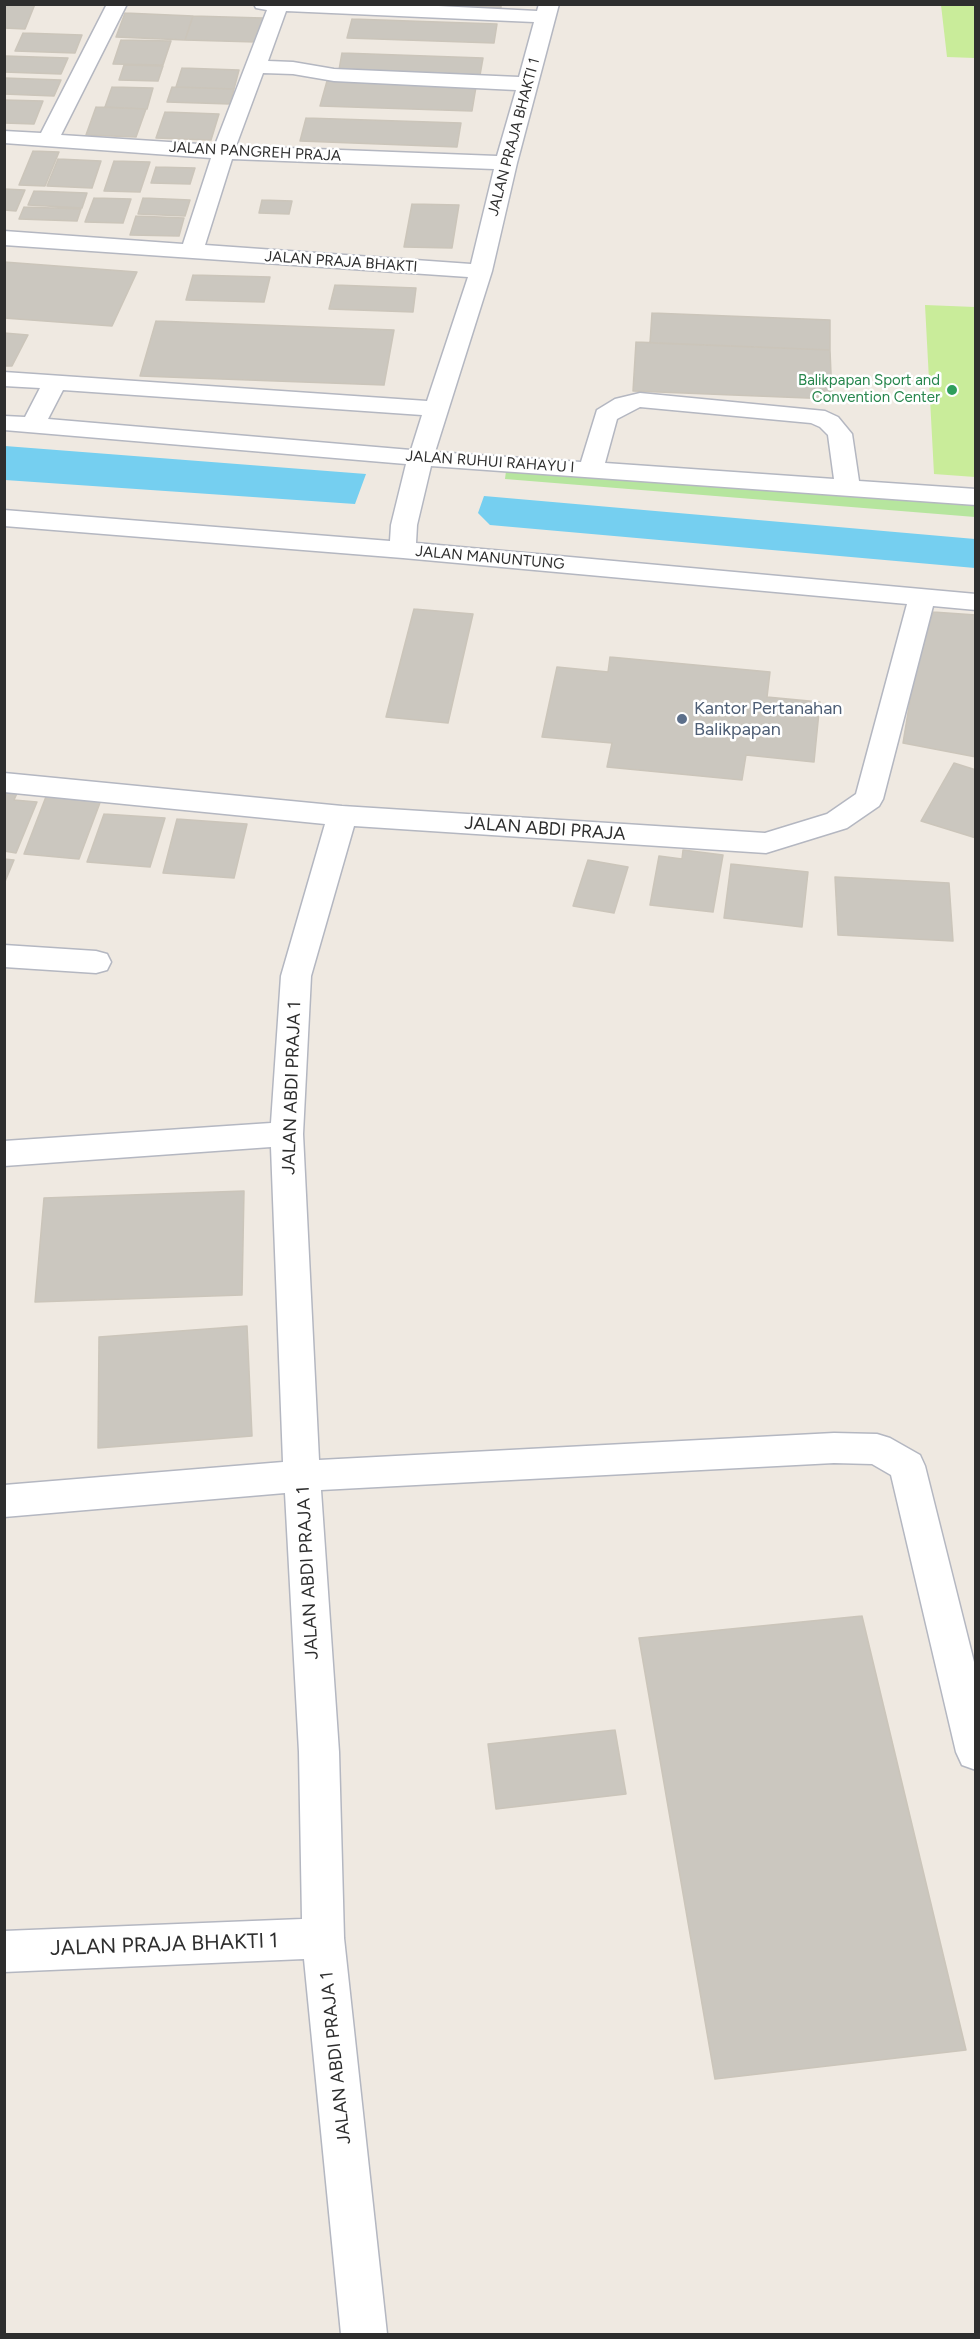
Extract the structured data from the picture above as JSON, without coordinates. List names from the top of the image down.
{
  "streets": {
    "street": [
      "JALAN PRAJA BHAKTI 1",
      "JALAN PANGREH PRAJA",
      "JALAN PRAJA BHAKTI",
      "JALAN RUHUI RAHAYU I",
      "JALAN MANUNTUNG",
      "JALAN ABDI PRAJA",
      "JALAN ABDI PRAJA 1"
    ]
  },
  "crossings": [
    ["JALAN PRAJA BHAKTI 1", "JALAN PANGREH PRAJA"],
    ["JALAN PRAJA BHAKTI 1", "JALAN PRAJA BHAKTI"],
    ["JALAN PRAJA BHAKTI 1", "JALAN ABDI PRAJA 1"],
    ["JALAN MANUNTUNG", "JALAN ABDI PRAJA"],
    ["JALAN ABDI PRAJA", "JALAN ABDI PRAJA 1"]
  ],
  "places": ["Balikpapan Sport and Convention Center", "Kantor Pertanahan Balikpapan"]
}
